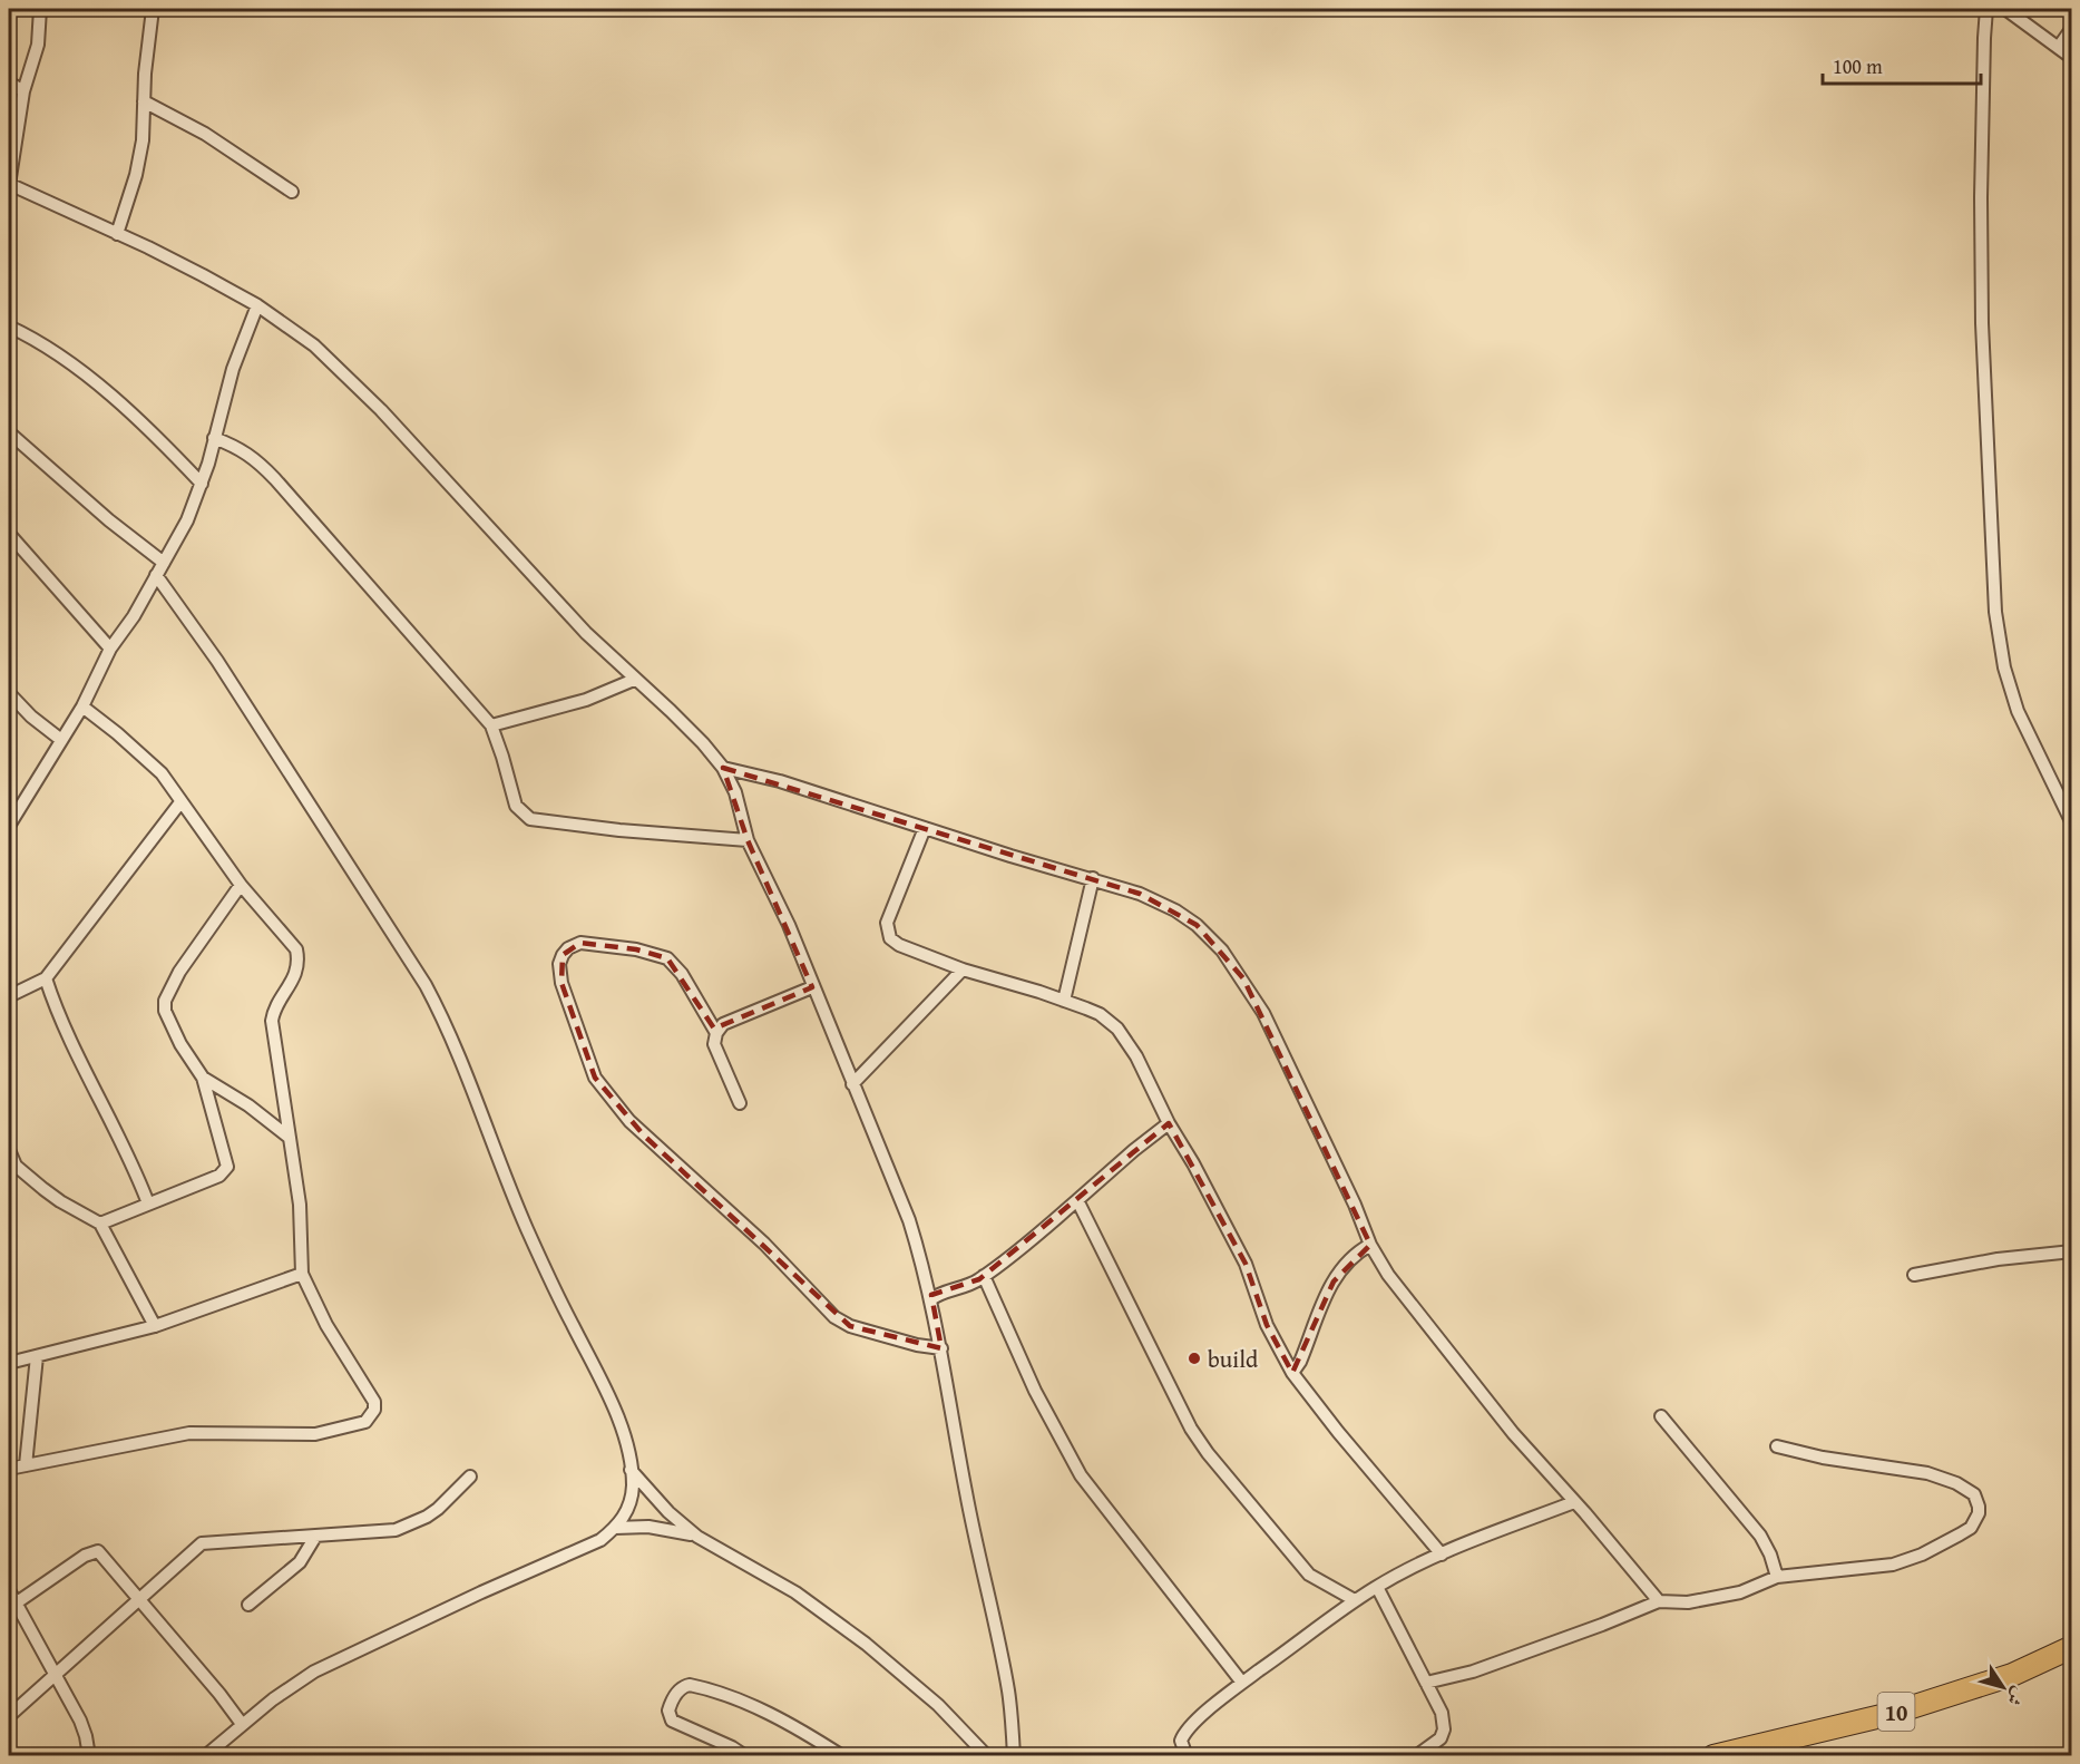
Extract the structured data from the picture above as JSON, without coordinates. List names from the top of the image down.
{
  "streets": {
    "highway": ["10"]
  },
  "places": ["build"],
  "scale_bar": "100 m",
  "north": "bottom right"
}
